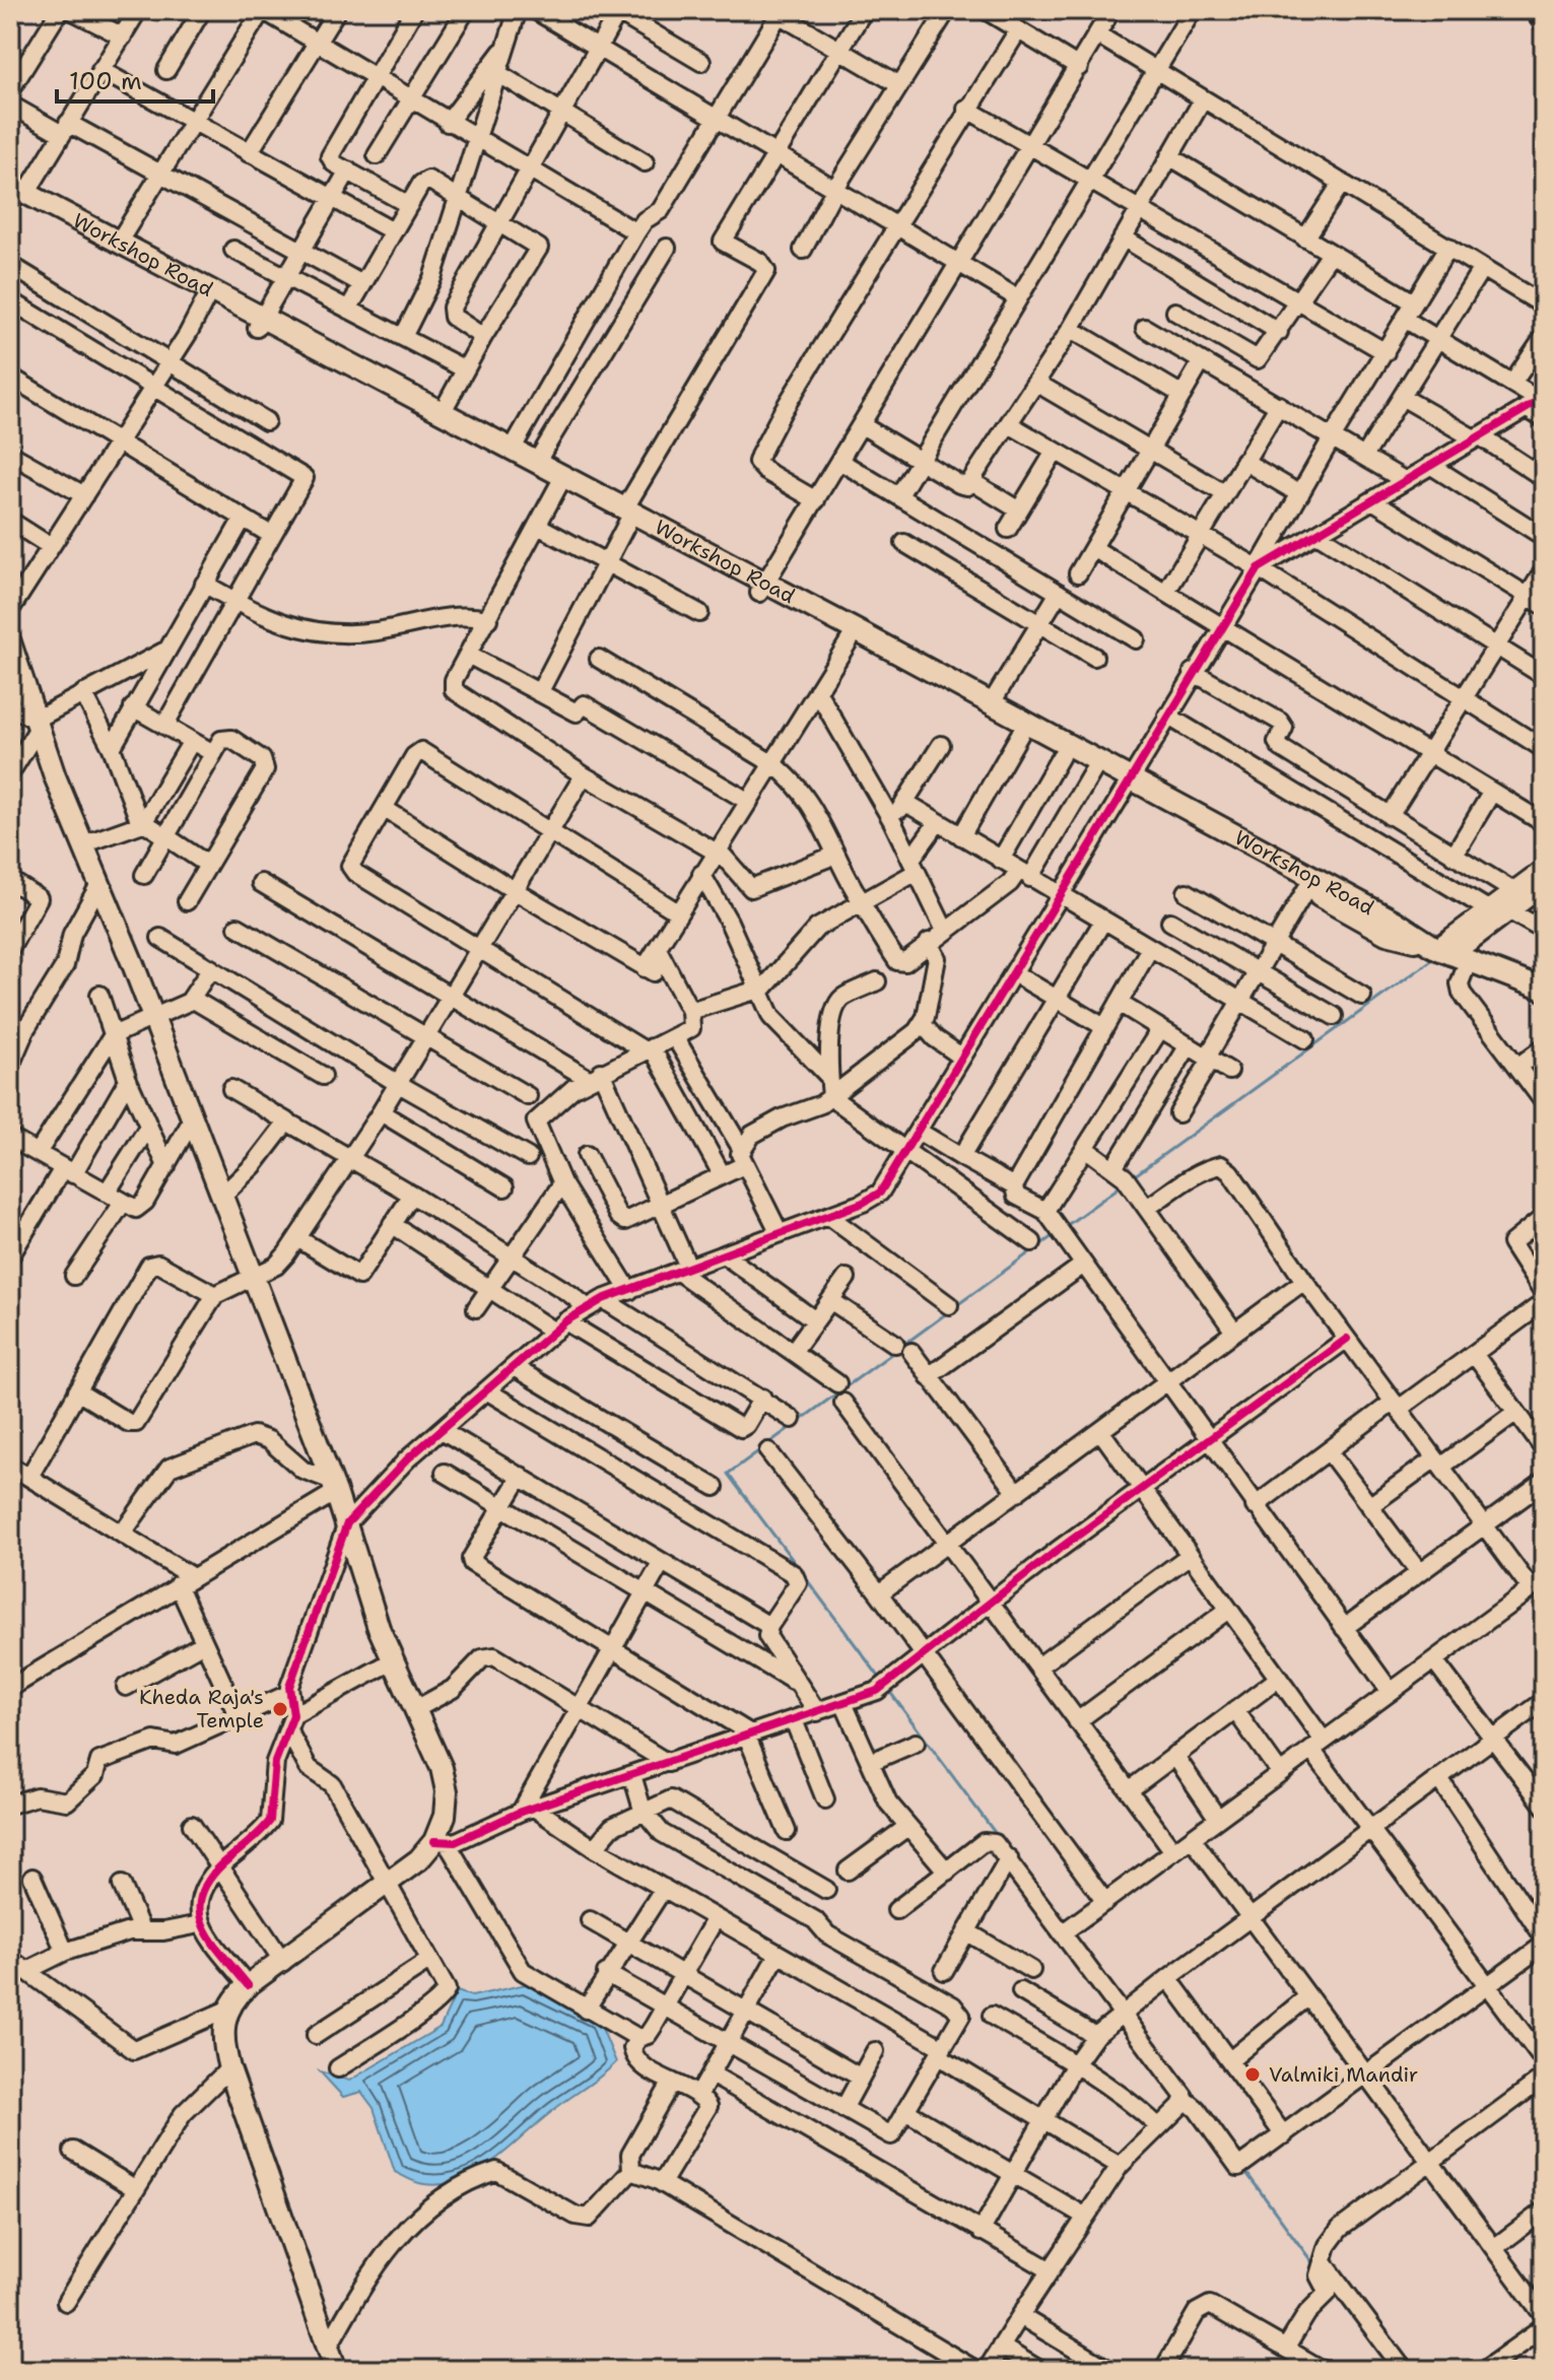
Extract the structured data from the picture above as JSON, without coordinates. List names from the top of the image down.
{
  "streets": {
    "main road": ["Workshop Road"]
  },
  "places": ["Kheda Raja's Temple", "Valmiki Mandir"],
  "scale_bar": "100 m"
}
